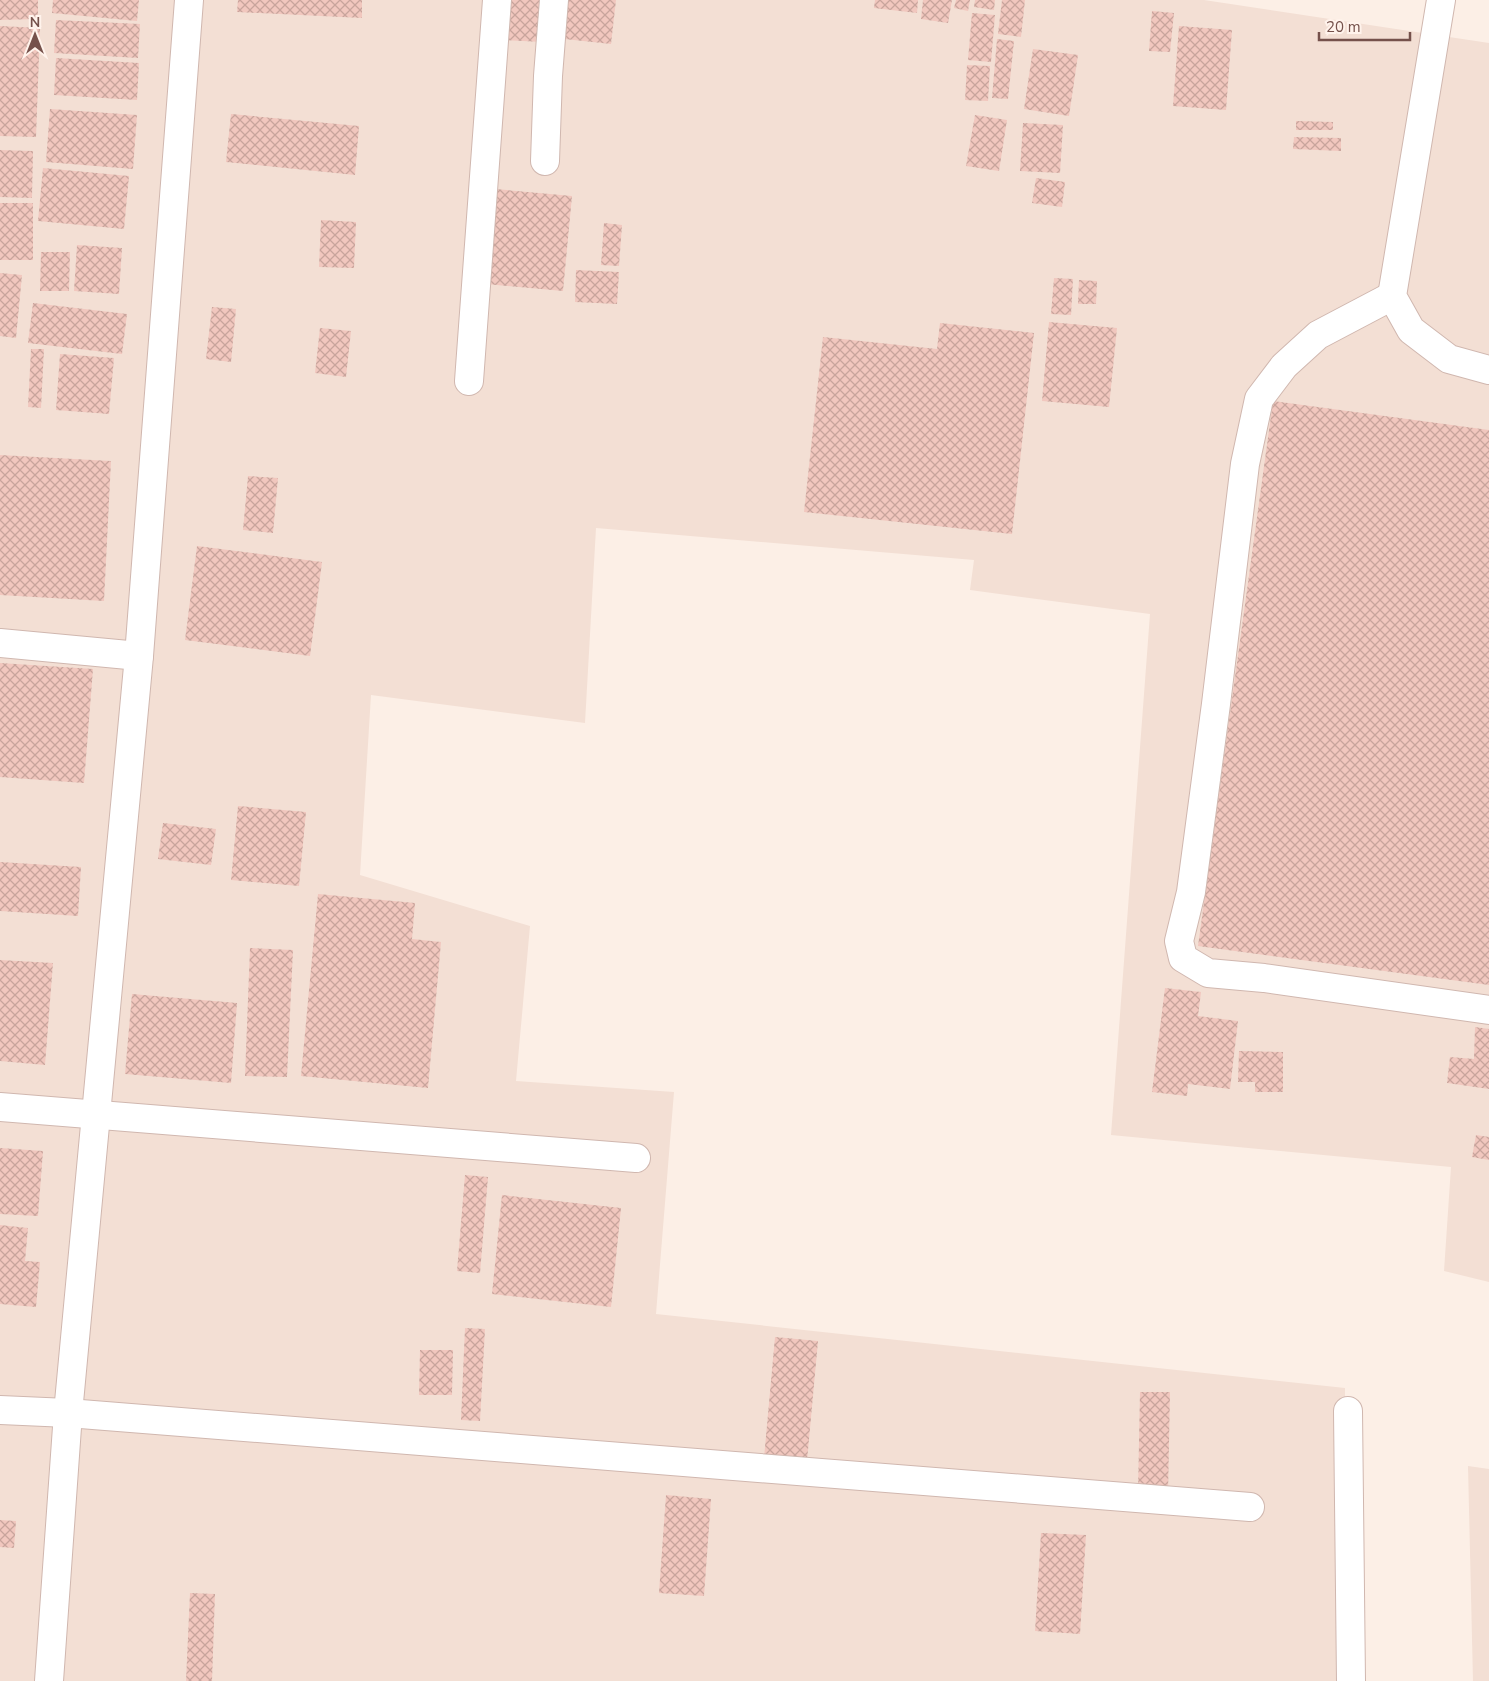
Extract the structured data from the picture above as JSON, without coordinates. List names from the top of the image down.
{
  "scale_bar": "20 m",
  "north": "top"
}
